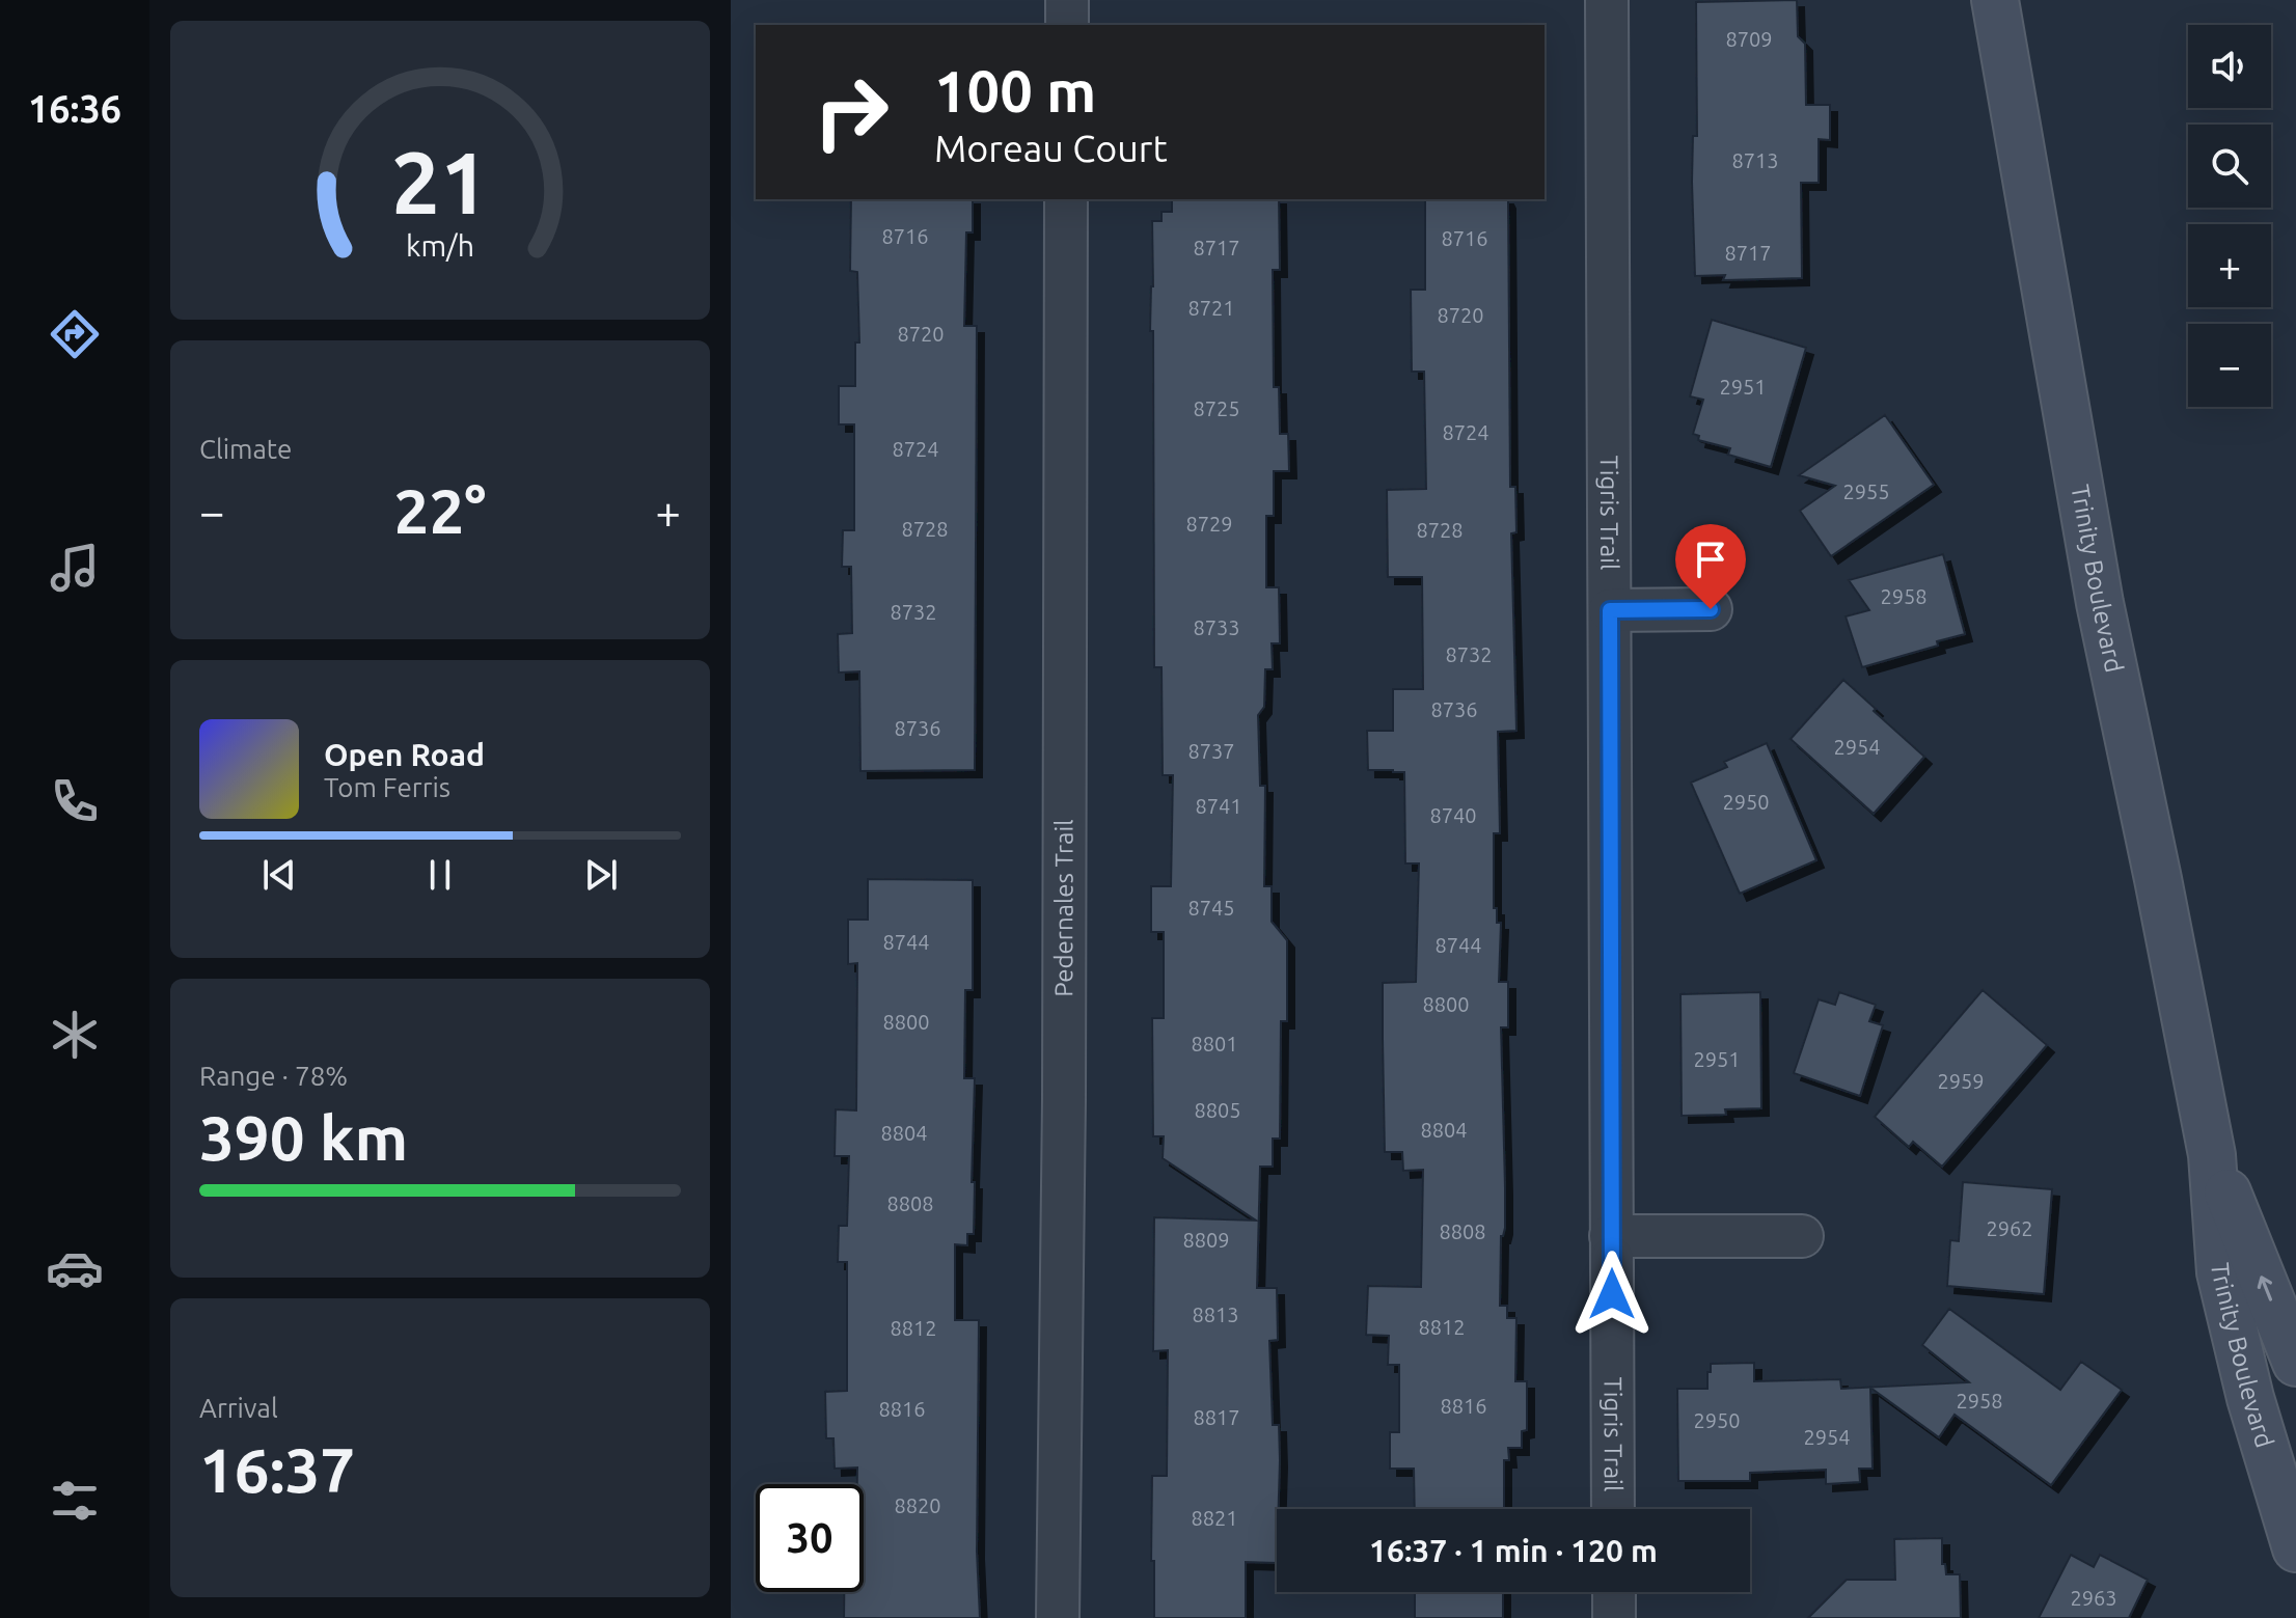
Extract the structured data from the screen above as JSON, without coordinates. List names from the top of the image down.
{
  "streets": {
    "main road": ["Trinity Boulevard"],
    "street": ["Tigris Trail", "Pedernales Trail"]
  },
  "house_numbers": [
    "8709",
    "8713",
    "8716",
    "8716",
    "8717",
    "8717",
    "8721",
    "8720",
    "8720",
    "2951",
    "8725",
    "8724",
    "8724",
    "2955",
    "8729",
    "8728",
    "8728",
    "2958",
    "8732",
    "8733",
    "8732",
    "8736",
    "8736",
    "2954",
    "8737",
    "2950",
    "8741",
    "8740",
    "8745",
    "8744",
    "8744",
    "8800",
    "8800",
    "8801",
    "2951",
    "2959",
    "8805",
    "8804",
    "8804",
    "8808",
    "2962",
    "8808",
    "8809",
    "8813",
    "8812",
    "8812",
    "2958",
    "8816",
    "8816",
    "8817",
    "2950",
    "2954",
    "8820",
    "8821",
    "2963"
  ],
  "page": {
    "tabs": "16:36",
    "map_buttons": ["+", "−"],
    "turn": ["100 m", "Moreau Court"],
    "tile": [
      "Climate",
      ["Range · 78%", "390 km"],
      ["Arrival", "16:37"]
    ],
    "heat": ["−", "22°", "+"],
    "song": ["Open Road", "Tom Ferris"],
    "limit": "30",
    "trip": "16:37 · 1 min · 120 m",
    "gauge": ["21", "km/h"]
  }
}
